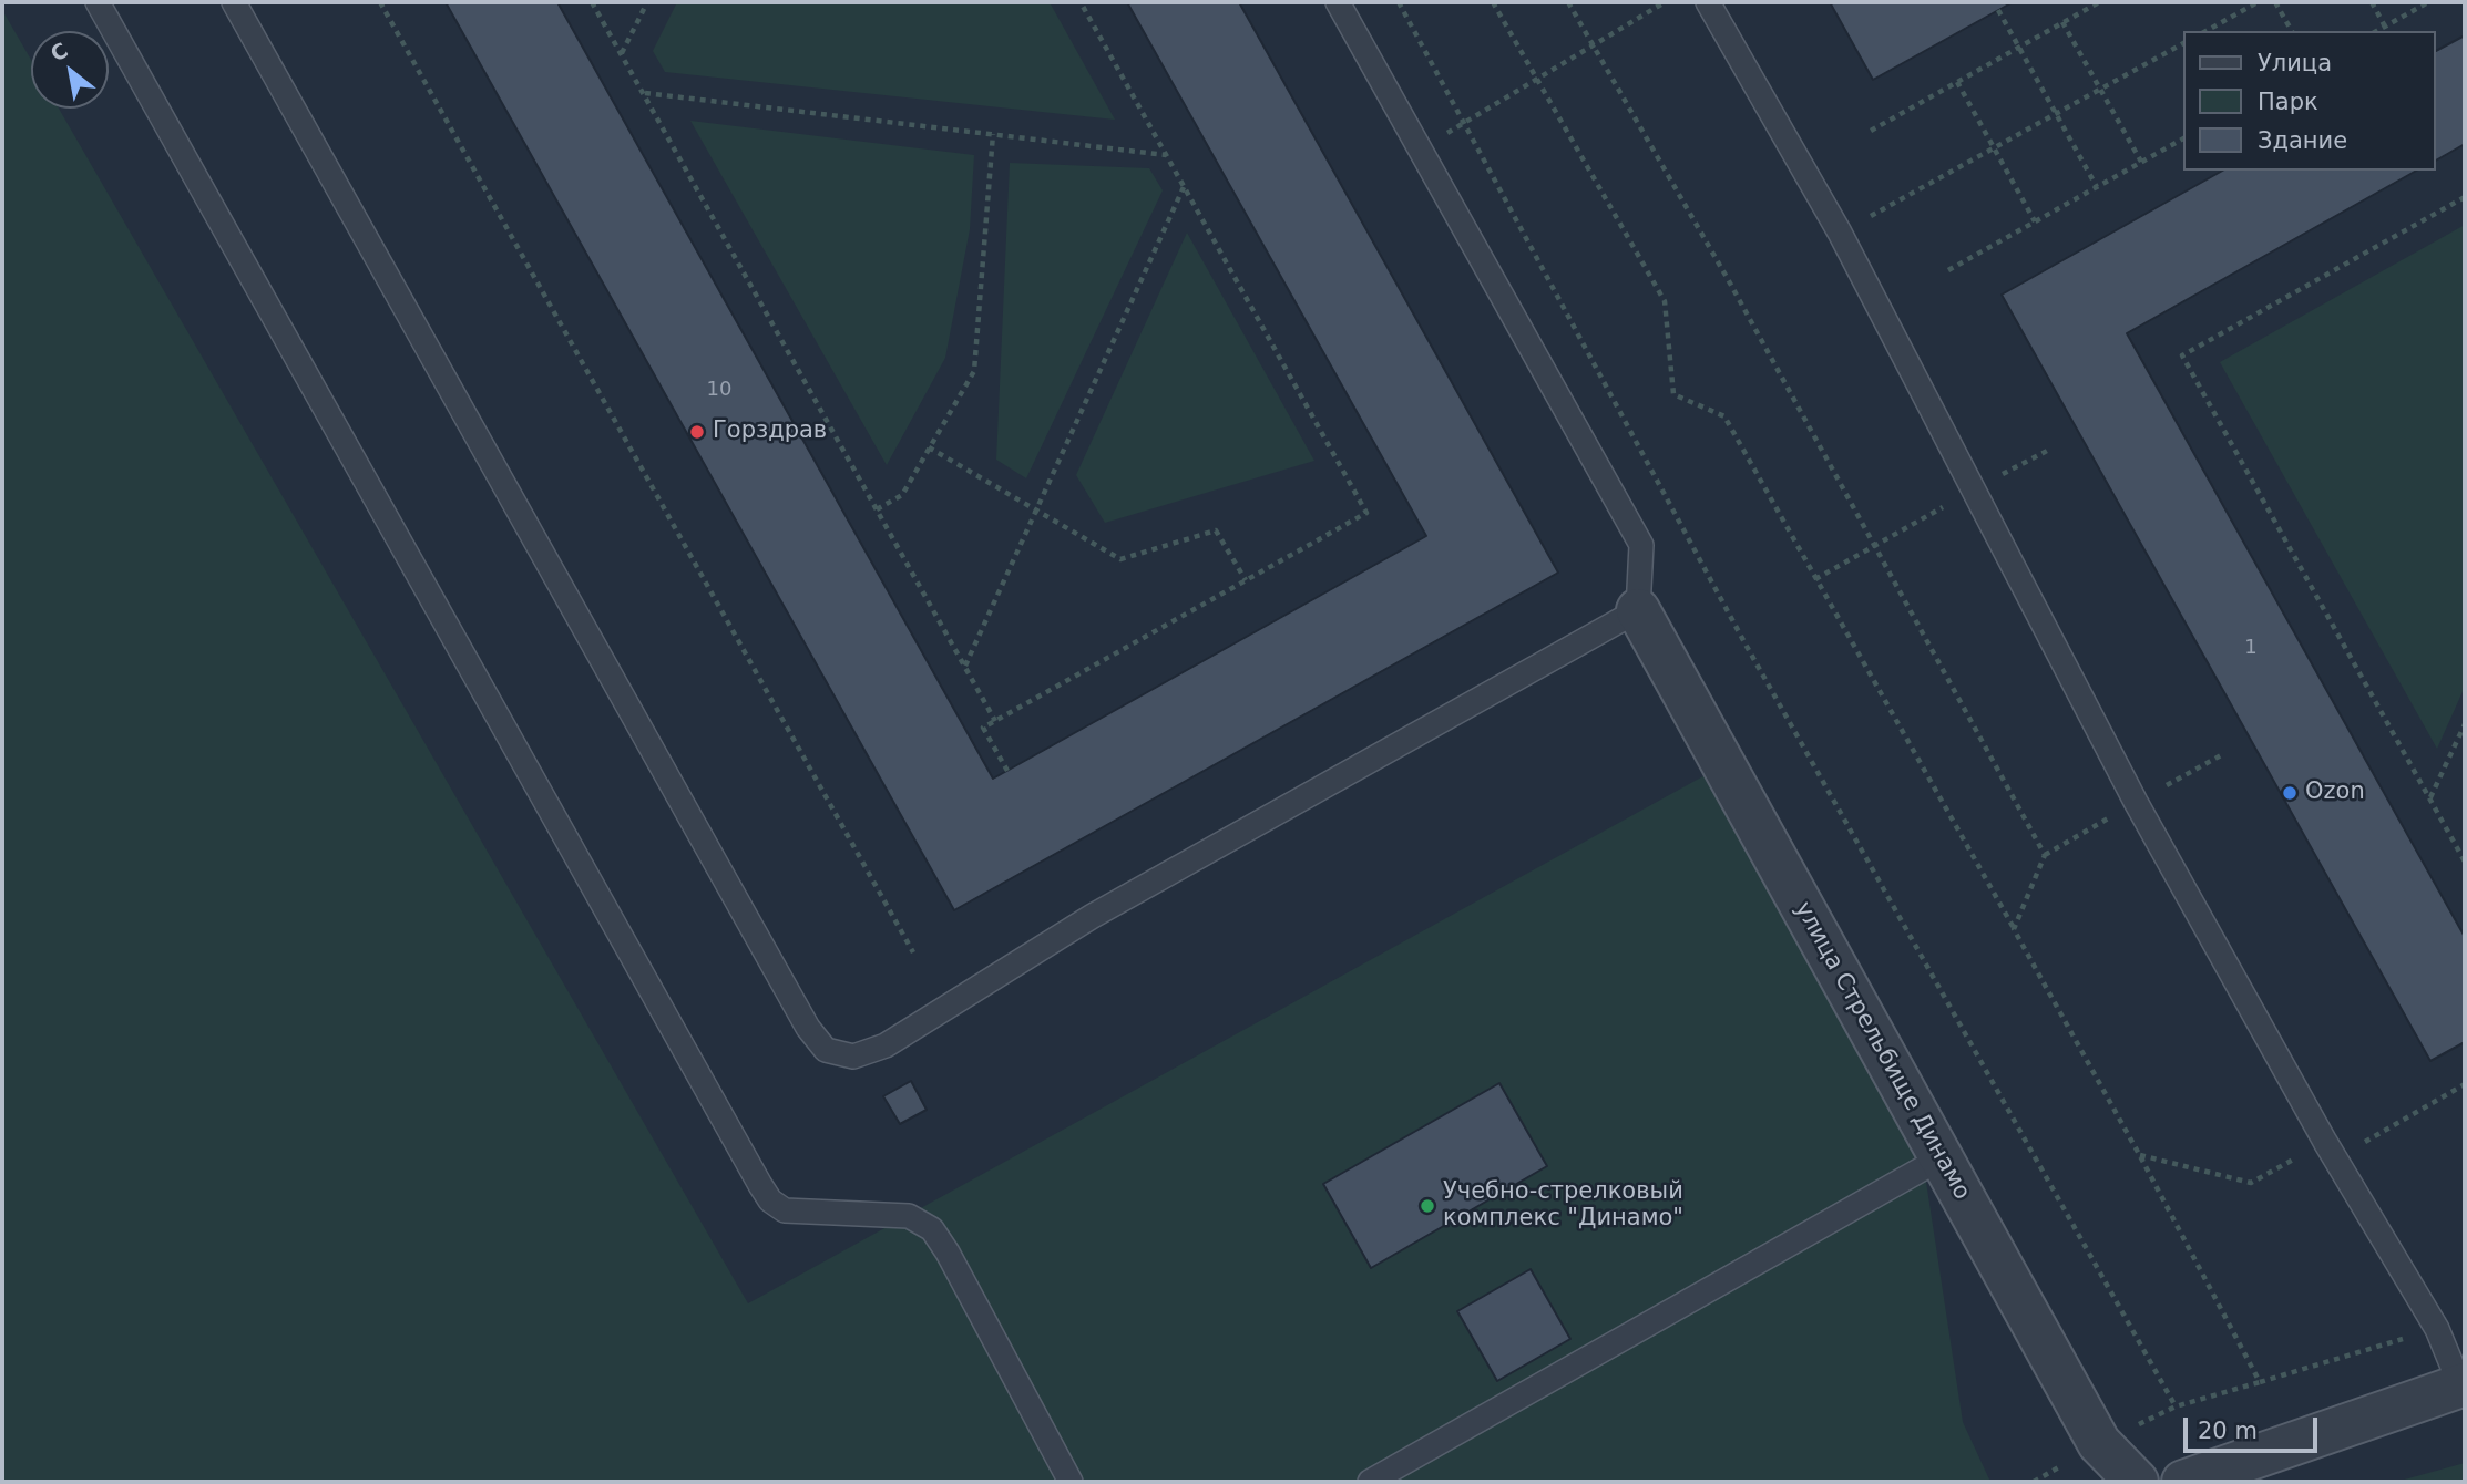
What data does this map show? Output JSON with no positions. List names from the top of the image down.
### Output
{
  "streets": {
    "street": ["улица Стрельбище Динамо"]
  },
  "places": ["Горздрав", "Ozon", "Учебно-стрелковый комплекс \"Динамо\""],
  "house_numbers": ["10", "1"],
  "legend": ["Улица", "Парк", "Здание"],
  "scale_bar": "20 m",
  "north": "top left"
}
